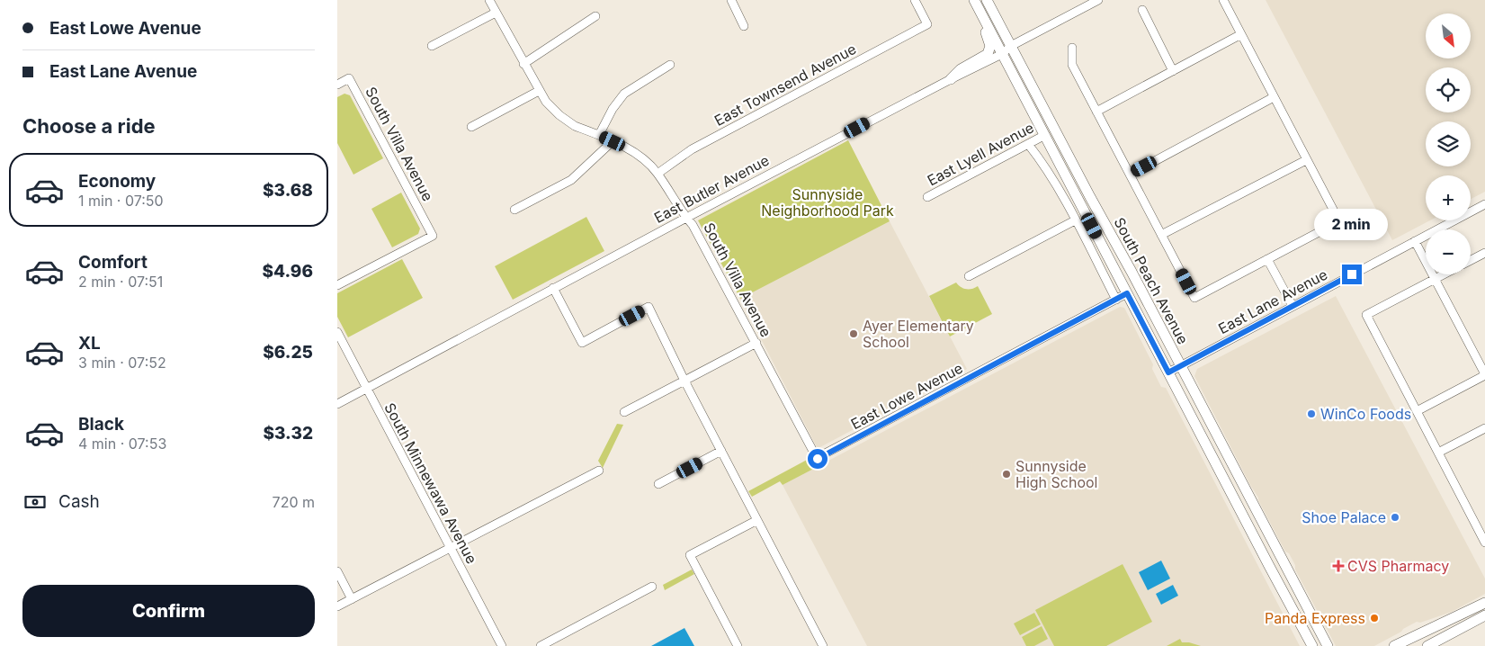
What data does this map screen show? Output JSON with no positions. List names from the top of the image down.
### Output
{
  "streets": {
    "main road": ["South Peach Avenue"],
    "street": [
      "East Townsend Avenue",
      "South Villa Avenue",
      "East Lyell Avenue",
      "East Butler Avenue",
      "East Lane Avenue",
      "East Lowe Avenue",
      "South Minnewawa Avenue"
    ]
  },
  "crossings": [
    ["East Townsend Avenue", "South Villa Avenue"],
    ["South Villa Avenue", "East Butler Avenue"],
    ["South Villa Avenue", "East Lowe Avenue"],
    ["East Lyell Avenue", "South Peach Avenue"],
    ["East Butler Avenue", "South Peach Avenue"],
    ["East Butler Avenue", "South Minnewawa Avenue"],
    ["South Peach Avenue", "East Lane Avenue"],
    ["South Peach Avenue", "East Lowe Avenue"]
  ],
  "parks": ["Sunnyside Neighborhood Park"],
  "places": {
    "other": [
      "Ayer Elementary School",
      "WinCo Foods",
      "Sunnyside High School",
      "Shoe Palace",
      "Panda Express"
    ],
    "health": ["CVS Pharmacy"]
  },
  "north": "bottom right",
  "page": {
    "banner": ["East Lowe Avenue", "East Lane Avenue"],
    "map_buttons": ["+", "−"],
    "heading": "Choose a ride",
    "list": [
      {
        "name": "Economy",
        "note": "1 min · 07:50",
        "value": "$3.68"
      },
      {
        "name": "Comfort",
        "note": "2 min · 07:51",
        "value": "$4.96"
      },
      {
        "name": "XL",
        "note": "3 min · 07:52",
        "value": "$6.25"
      },
      {
        "name": "Black",
        "note": "4 min · 07:53",
        "value": "$3.32"
      }
    ],
    "bubble": "2 min",
    "pay": ["Cash", "720 m"],
    "buttons": "Confirm"
  }
}
